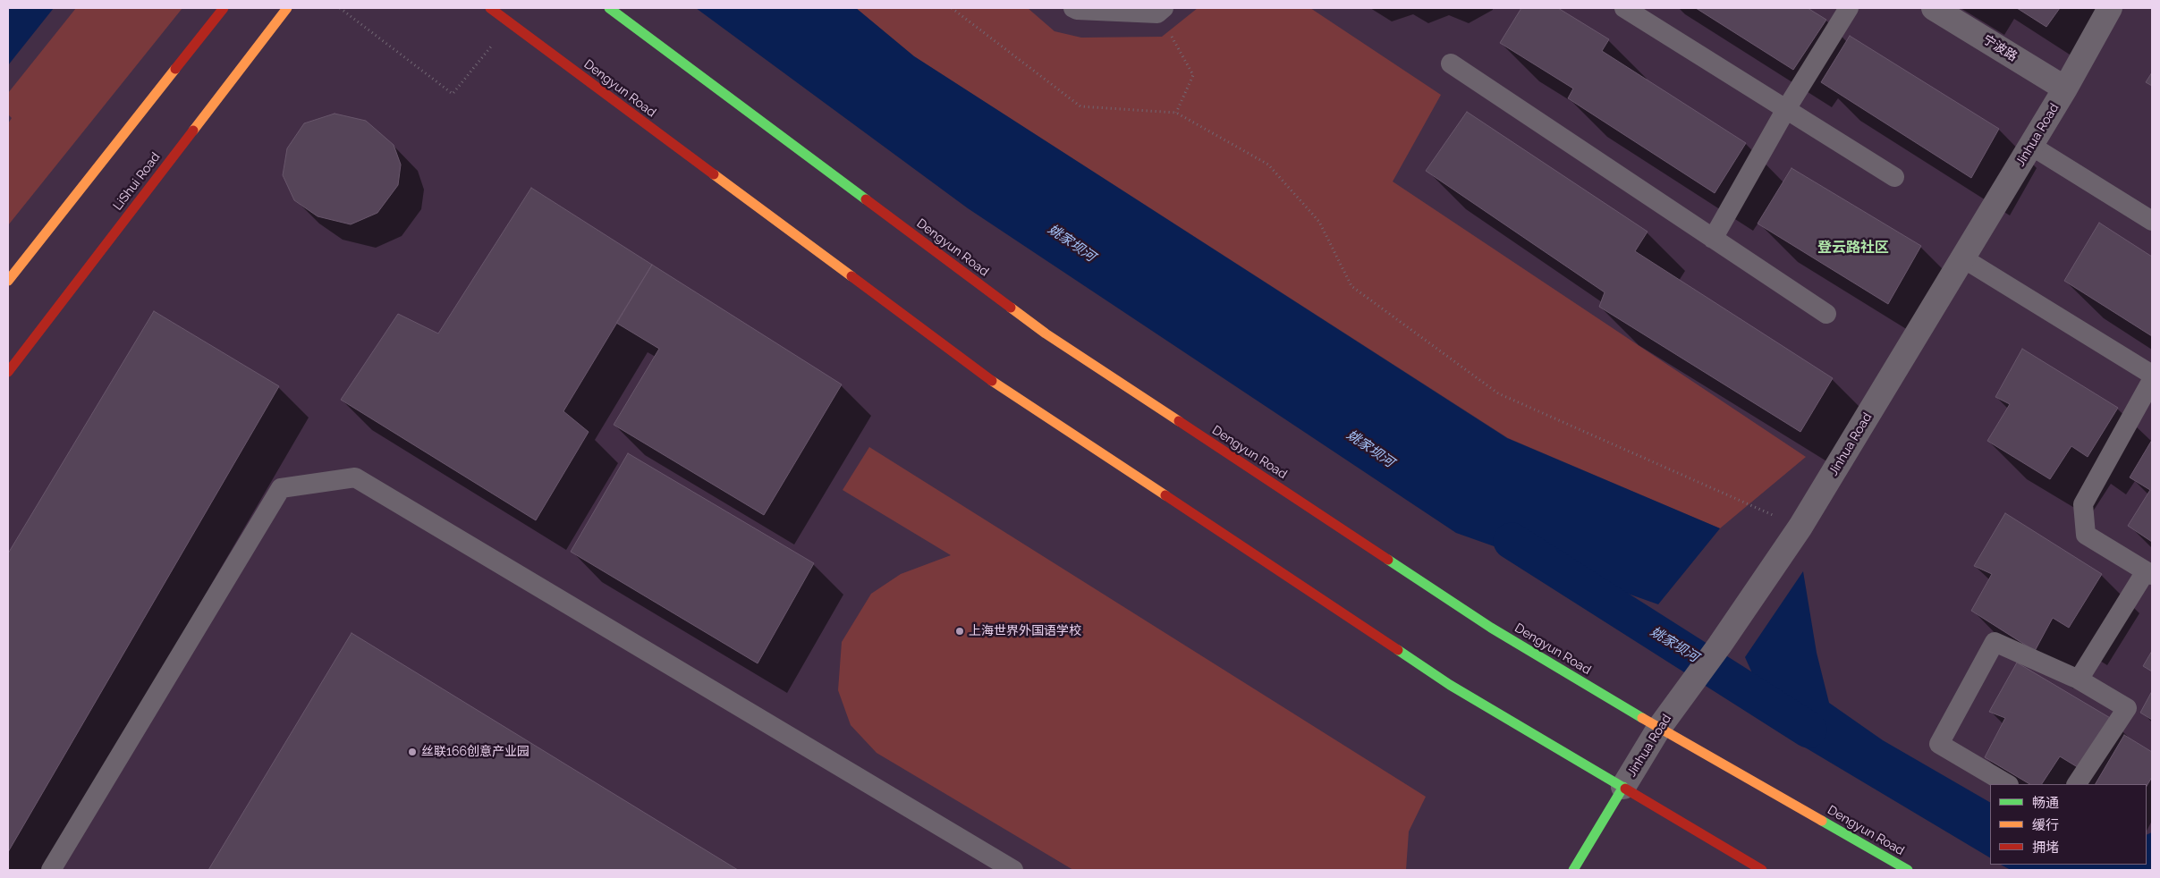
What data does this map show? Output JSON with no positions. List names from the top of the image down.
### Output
{
  "streets": {
    "main road": ["Dengyun Road", "Jinhua Road", "LiShui Road"],
    "street": ["宁波路"]
  },
  "crossings": [
    ["宁波路", "Jinhua Road"],
    ["Dengyun Road", "Jinhua Road"]
  ],
  "districts": ["登云路社区"],
  "water": ["姚家坝河"],
  "places": ["上海世界外国语学校", "丝联166创意产业园"],
  "legend": ["畅通", "缓行", "拥堵"]
}
